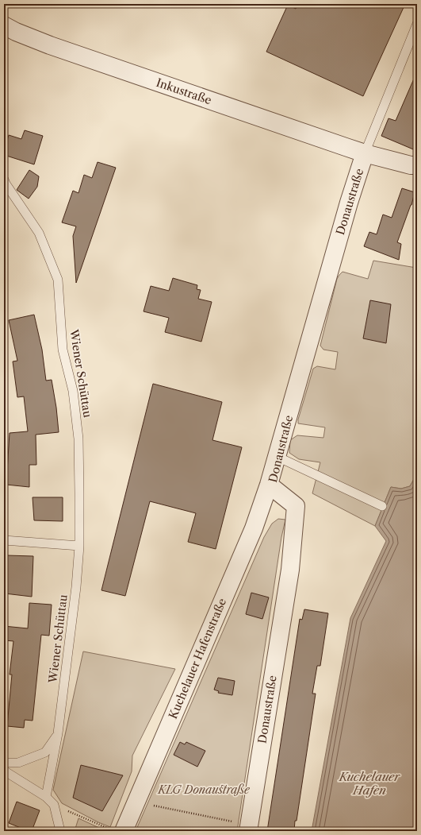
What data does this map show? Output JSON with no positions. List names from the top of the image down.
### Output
{
  "streets": {
    "street": ["Inkustraße", "Donaustraße", "Kuchelauer Hafenstraße"],
    "lane": ["Wiener Schüttau"]
  },
  "crossings": [
    ["Inkustraße", "Donaustraße"],
    ["Donaustraße", "Kuchelauer Hafenstraße"]
  ],
  "water": ["Kuchelauer Hafen"],
  "parks": ["KLG Donaustraße"]
}
